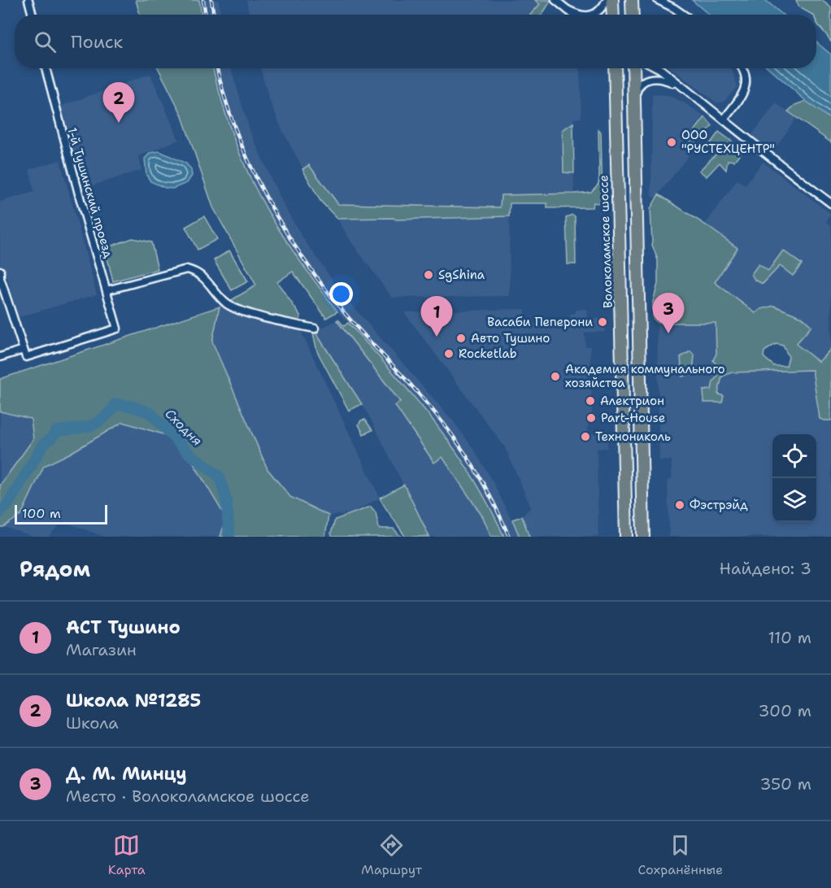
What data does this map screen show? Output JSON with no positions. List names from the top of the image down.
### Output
{
  "streets": {
    "main road": ["Волоколамское шоссе"],
    "street": ["1-й Тушинский проезд"]
  },
  "water": ["Сходня"],
  "places": [
    "ООО \"РУСТЕХЦЕНТР\"",
    "SgShina",
    "Васаби Пеперони",
    "Авто Тушино",
    "Rocketlab",
    "Академия коммунального хозяйства",
    "Алектрион",
    "Part-House",
    "Технониколь",
    "Фэстрэйд"
  ],
  "scale_bar": "100 m",
  "page": {
    "search": "Поиск",
    "pins": ["2", "3", "1"],
    "scale": "100 m",
    "heading": ["Рядом", "Найдено: 3"],
    "list": [
      {
        "mark": "1",
        "name": "АСТ Тушино",
        "note": "Магазин",
        "value": "110 m"
      },
      {
        "mark": "2",
        "name": "Школа №1285",
        "note": "Школа",
        "value": "300 m"
      },
      {
        "mark": "3",
        "name": "Д. М. Минцу",
        "note": "Место · Волоколамское шоссе",
        "value": "350 m"
      }
    ],
    "nav": ["Карта", "Маршрут", "Сохранённые"]
  }
}
